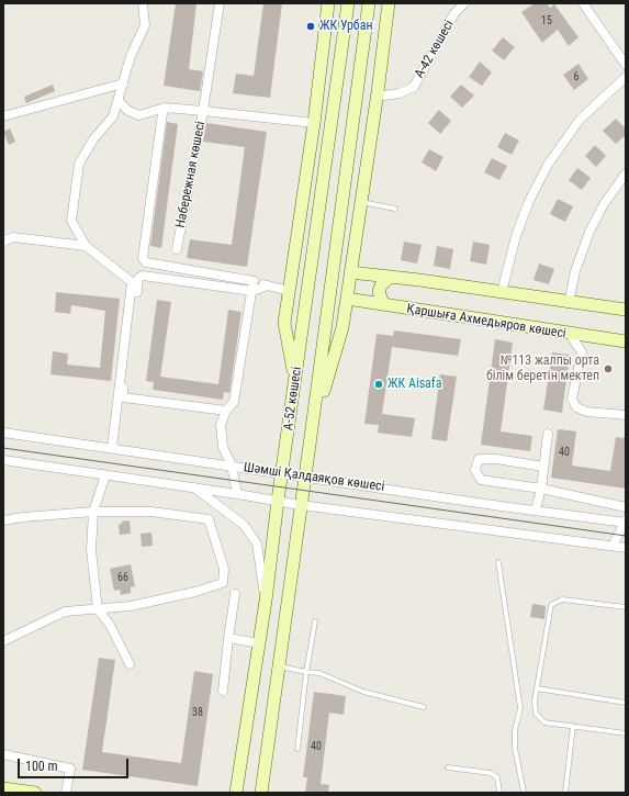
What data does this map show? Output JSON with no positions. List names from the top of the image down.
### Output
{
  "streets": {
    "main road": ["Қаршыға Ахмедьяров көшесі", "А-52 көшесі"],
    "street": ["А-42 көшесі", "Набережная көшесі", "Шәмші Қалдаяқов көшесі"]
  },
  "crossings": [
    ["А-52 көшесі", "Шәмші Қалдаяқов көшесі"]
  ],
  "places": ["ЖК Урбан", "№113 жалпы орта білім беретін мектеп", "ЖК Aisafa"],
  "house_numbers": [
    "15",
    "6",
    "40",
    "66",
    "38",
    "40"
  ],
  "scale_bar": "100 m"
}
